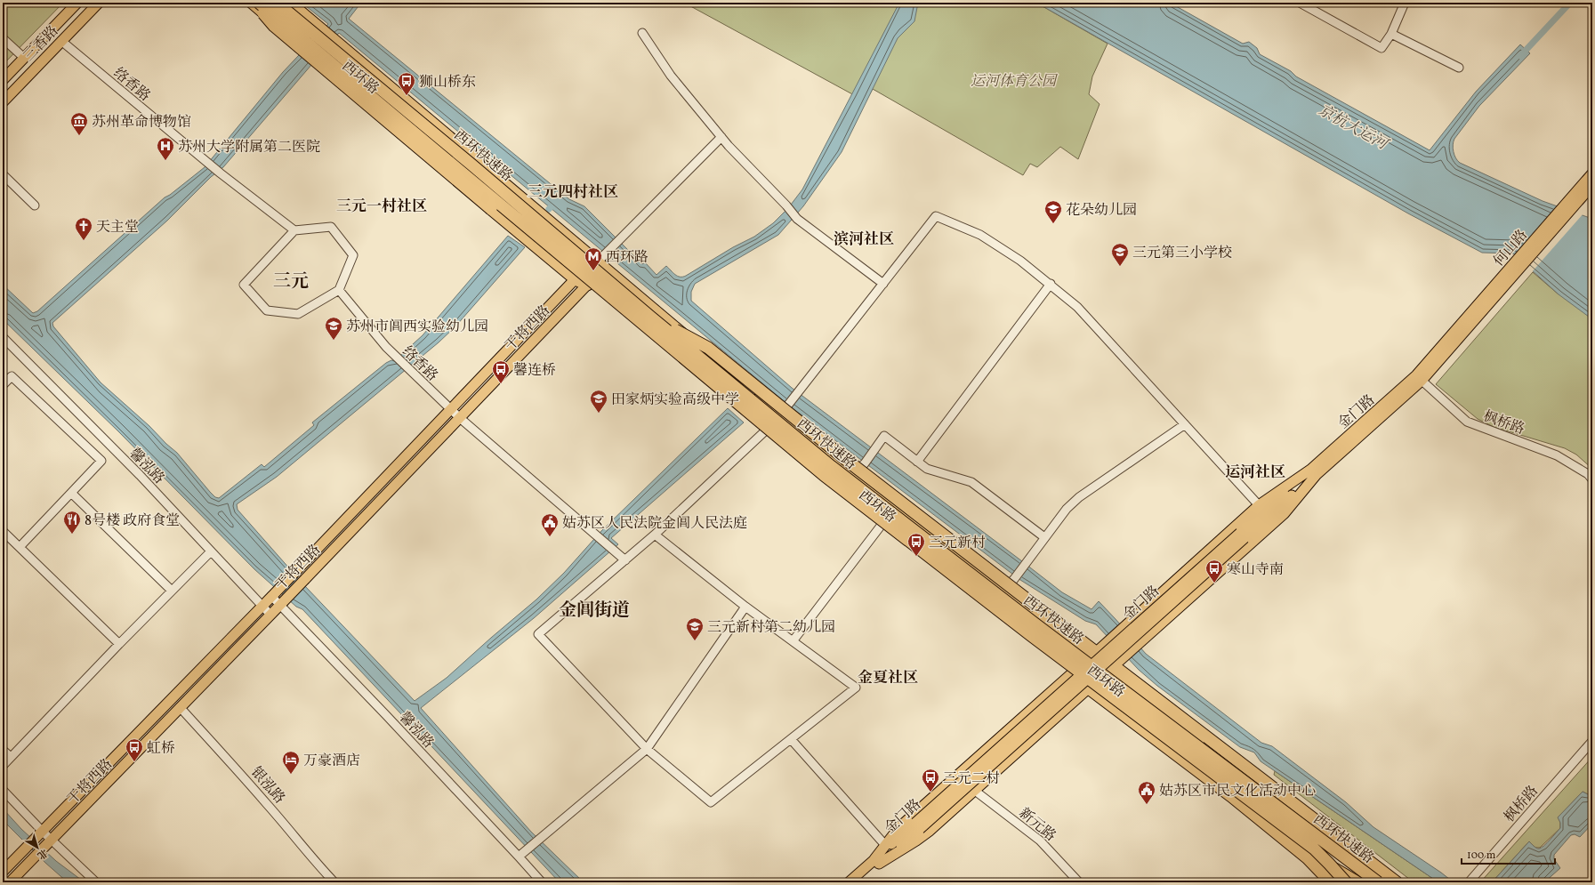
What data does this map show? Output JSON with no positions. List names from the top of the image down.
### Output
{
  "streets": {
    "highway": ["西环快速路"],
    "main road": [
      "三香路",
      "西环路",
      "何山路",
      "干将西路",
      "金门路"
    ],
    "street": [
      "络香路",
      "枫桥路",
      "馨泓路",
      "银泓路",
      "新元路"
    ]
  },
  "crossings": [
    ["三香路", "络香路"],
    ["西环路", "干将西路"],
    ["络香路", "干将西路"],
    ["何山路", "金门路"],
    ["干将西路", "馨泓路"],
    ["干将西路", "银泓路"],
    ["金门路", "枫桥路"]
  ],
  "districts": [
    "三元四村社区",
    "三元一村社区",
    "滨河社区",
    "三元",
    "运河社区",
    "金阊街道",
    "金夏社区"
  ],
  "water": ["京杭大运河"],
  "parks": ["运河体育公园"],
  "places": {
    "bus stop": [
      "狮山桥东",
      "馨连桥",
      "三元新村",
      "寒山寺南",
      "虹桥",
      "三元二村"
    ],
    "museum": ["苏州革命博物馆"],
    "hospital": ["苏州大学附属第二医院"],
    "school or university": [
      "花朵幼儿园",
      "三元第三小学校",
      "苏州市阊西实验幼儿园",
      "田家炳实验高级中学",
      "三元新村第二幼儿园"
    ],
    "church": ["天主堂"],
    "metro station": ["西环路"],
    "restaurant": ["8号楼 政府食堂"],
    "public building": ["姑苏区人民法院金阊人民法庭", "姑苏区市民文化活动中心"],
    "hotel": ["万豪酒店"]
  },
  "scale_bar": "100 m",
  "north": "bottom right"
}
